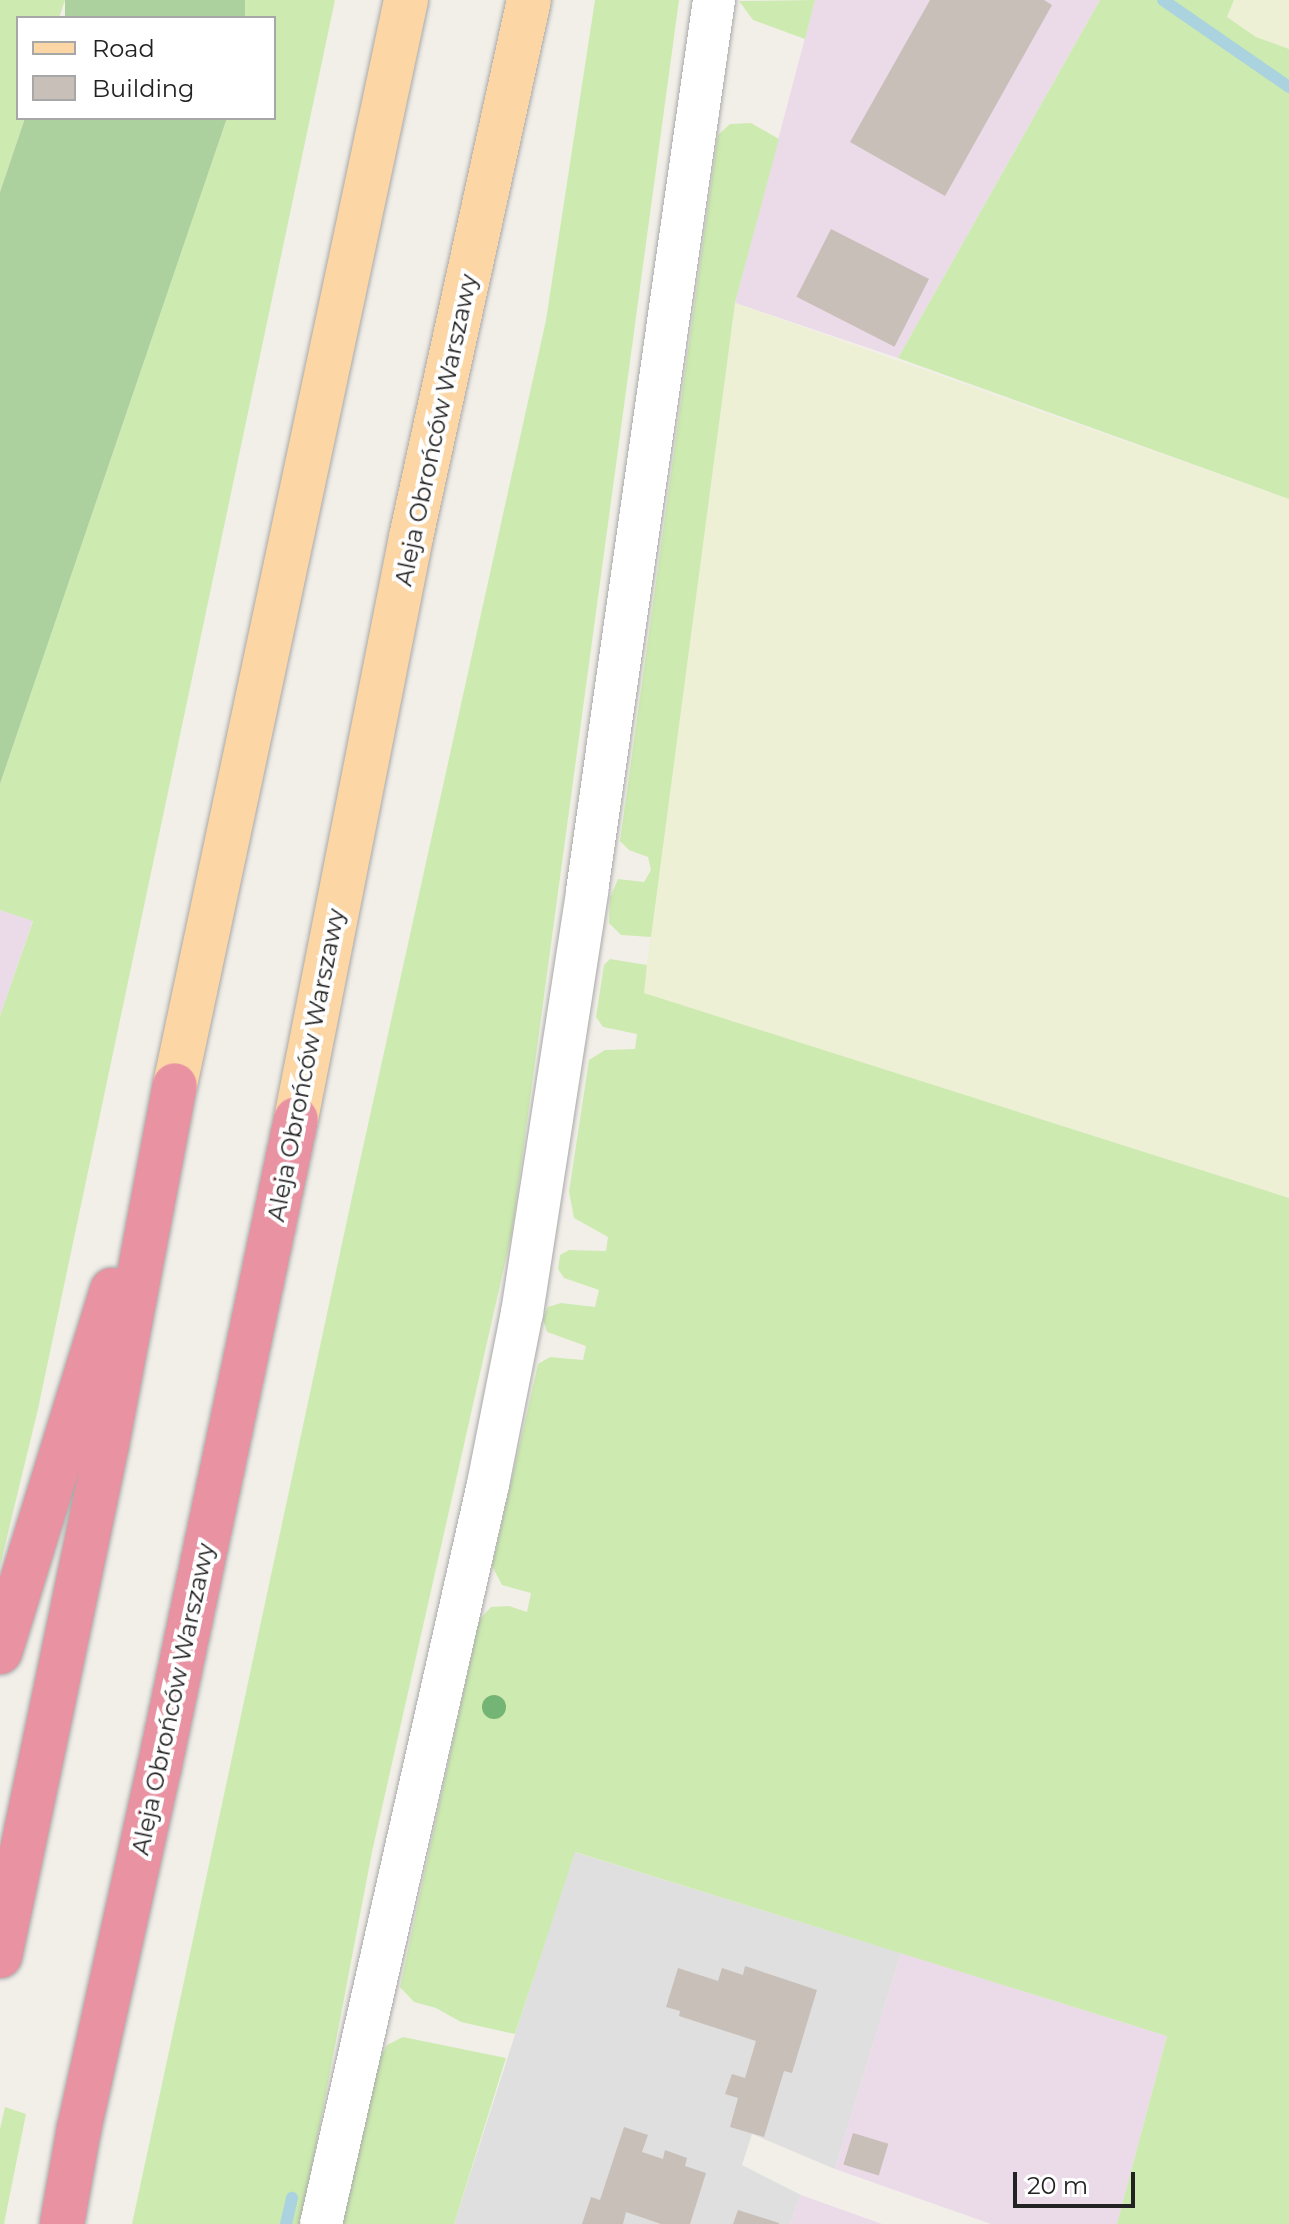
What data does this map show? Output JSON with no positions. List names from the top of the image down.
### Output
{
  "streets": {
    "highway": ["Aleja Obrońców Warszawy"]
  },
  "legend": ["Road", "Building"],
  "scale_bar": "20 m"
}
